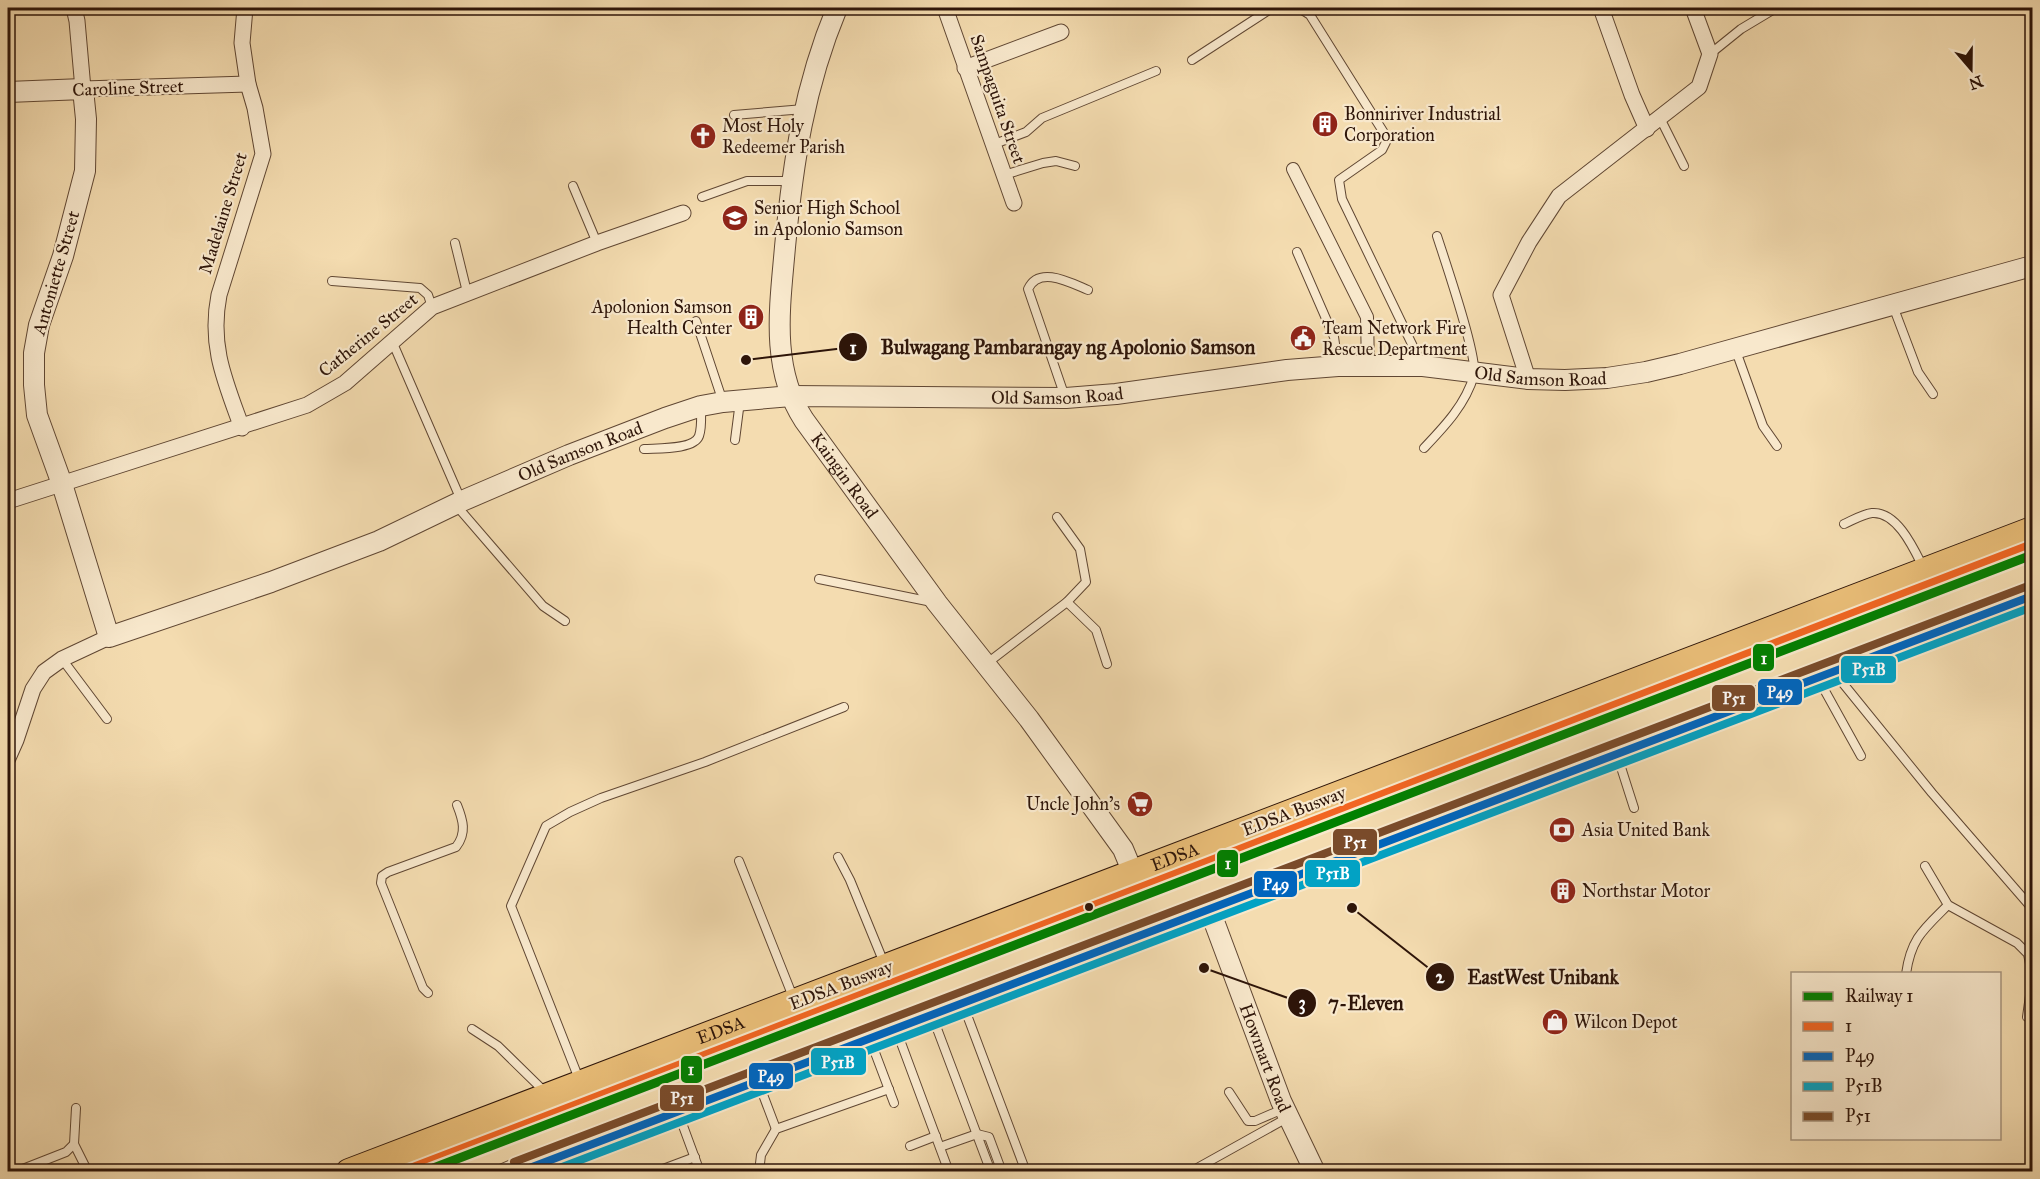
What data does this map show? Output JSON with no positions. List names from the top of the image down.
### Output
{
  "streets": {
    "highway": ["EDSA"],
    "street": [
      "Caroline Street",
      "Sampaguita Street",
      "Madelaine Street",
      "Antoniette Street",
      "Catherine Street",
      "Old Samson Road",
      "Kaingin Road",
      "Howmart Road"
    ],
    "lane": ["EDSA Busway"]
  },
  "crossings": [
    ["Caroline Street", "Madelaine Street"],
    ["Caroline Street", "Antoniette Street"],
    ["Madelaine Street", "Catherine Street"],
    ["Antoniette Street", "Catherine Street"],
    ["Antoniette Street", "Old Samson Road"],
    ["Old Samson Road", "Kaingin Road"],
    ["Kaingin Road", "EDSA"]
  ],
  "places": {
    "building": ["Bonniriver Industrial Corporation", "Apolonion Samson Health Center", "Northstar Motor"],
    "church": ["Most Holy Redeemer Parish"],
    "school or university": ["Senior High School in Apolonio Samson"],
    "public building": ["Team Network Fire Rescue Department"],
    "other": ["Bulwagang Pambarangay ng Apolonio Samson", "EastWest Unibank", "7-Eleven"],
    "supermarket": ["Uncle John's"],
    "bank": ["Asia United Bank"],
    "shop": ["Wilcon Depot"]
  },
  "lines": [
    "transit line 1",
    "rail line 1",
    "transit line P51",
    "transit line P49",
    "transit line P51B"
  ],
  "legend": [
    "Railway 1",
    "1",
    "P49",
    "P51B",
    "P51"
  ],
  "north": "bottom"
}
